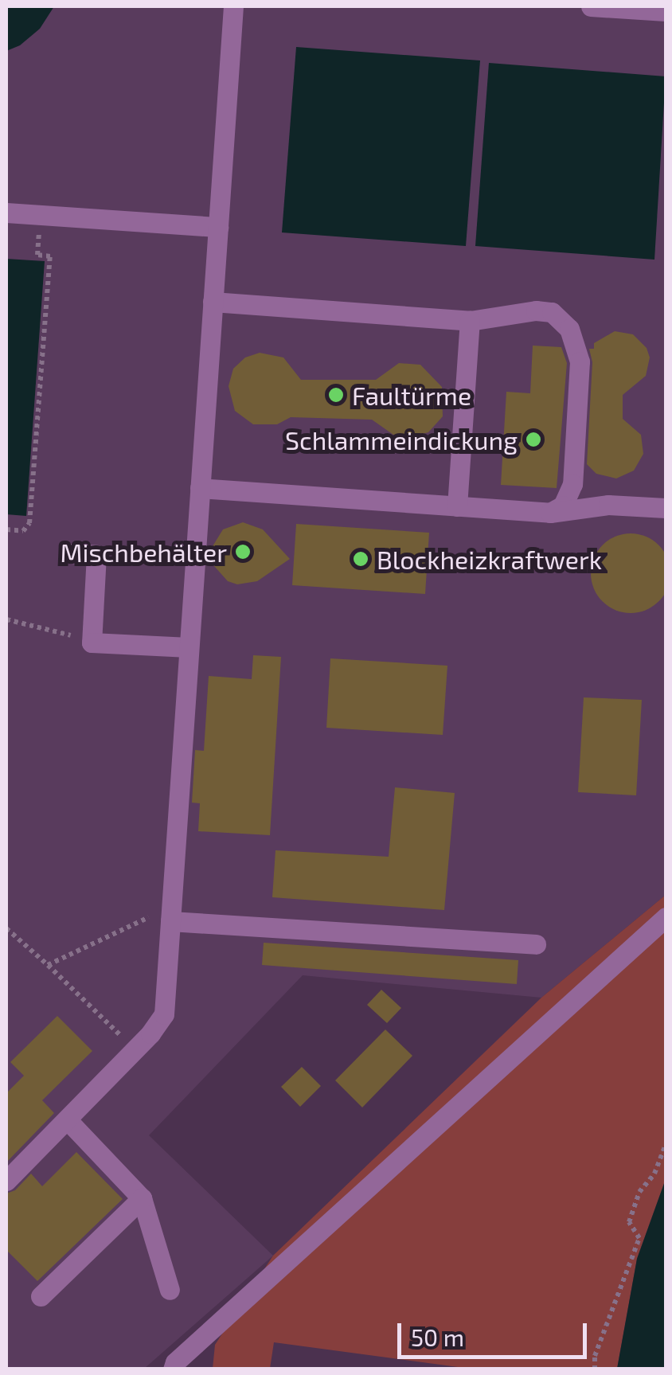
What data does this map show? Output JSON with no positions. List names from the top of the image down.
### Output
{
  "places": [
    "Faultürme",
    "Schlammeindickung",
    "Mischbehälter",
    "Blockheizkraftwerk"
  ],
  "scale_bar": "50 m"
}
